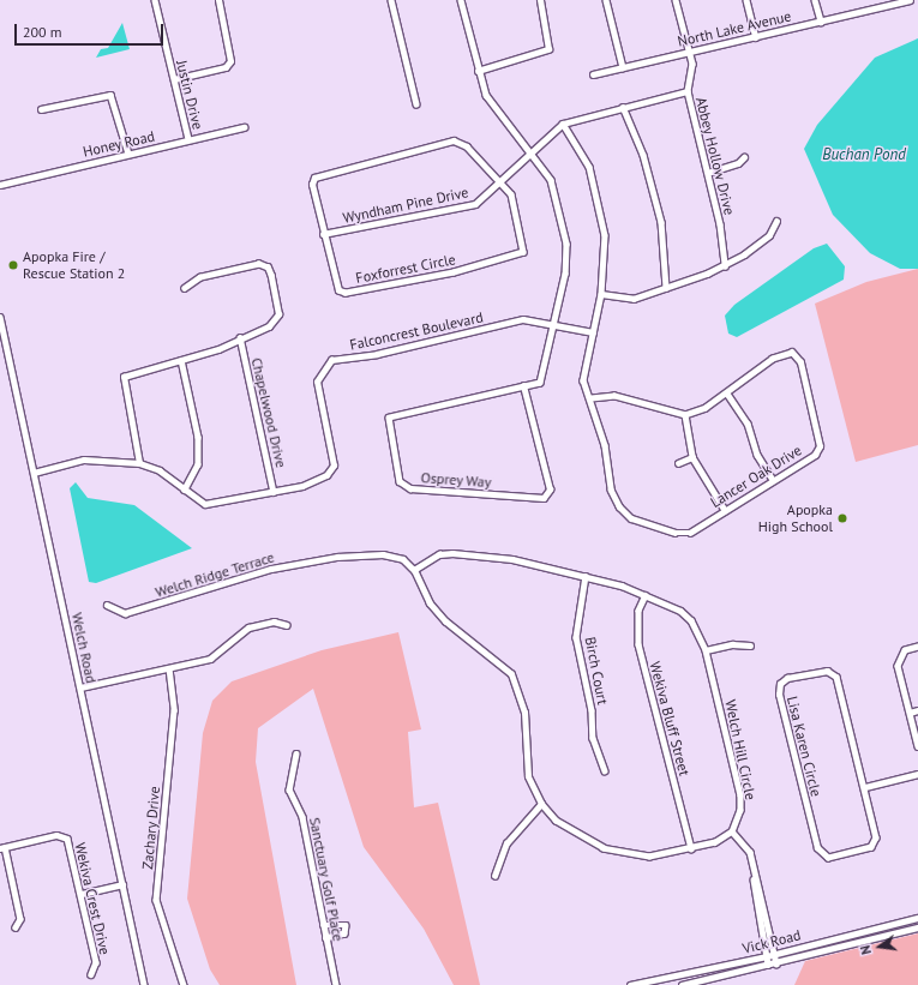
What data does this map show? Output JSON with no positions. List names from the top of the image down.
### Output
{
  "streets": {
    "street": [
      "North Lake Avenue",
      "Justin Drive",
      "Honey Road",
      "Abbey Hollow Drive",
      "Wyndham Pine Drive",
      "Foxforrest Circle",
      "Falconcrest Boulevard",
      "Chapelwood Drive",
      "Lancer Oak Drive",
      "Osprey Way",
      "Welch Ridge Terrace",
      "Welch Road",
      "Birch Court",
      "Wekiva Bluff Street",
      "Lisa Karen Circle",
      "Welch Hill Circle",
      "Zachary Drive",
      "Sanctuary Golf Place",
      "Wekiva Crest Drive",
      "Vick Road"
    ]
  },
  "crossings": [
    ["North Lake Avenue", "Abbey Hollow Drive"],
    ["Justin Drive", "Honey Road"],
    ["Wyndham Pine Drive", "Foxforrest Circle"],
    ["Wyndham Pine Drive", "Lancer Oak Drive"],
    ["Falconcrest Boulevard", "Chapelwood Drive"],
    ["Falconcrest Boulevard", "Lancer Oak Drive"],
    ["Falconcrest Boulevard", "Osprey Way"],
    ["Falconcrest Boulevard", "Welch Road"],
    ["Welch Ridge Terrace", "Welch Hill Circle"],
    ["Birch Court", "Welch Hill Circle"],
    ["Wekiva Bluff Street", "Welch Hill Circle"]
  ],
  "water": ["Buchan Pond"],
  "places": ["Apopka Fire / Rescue Station 2", "Apopka High School"],
  "scale_bar": "200 m",
  "north": "left"
}
